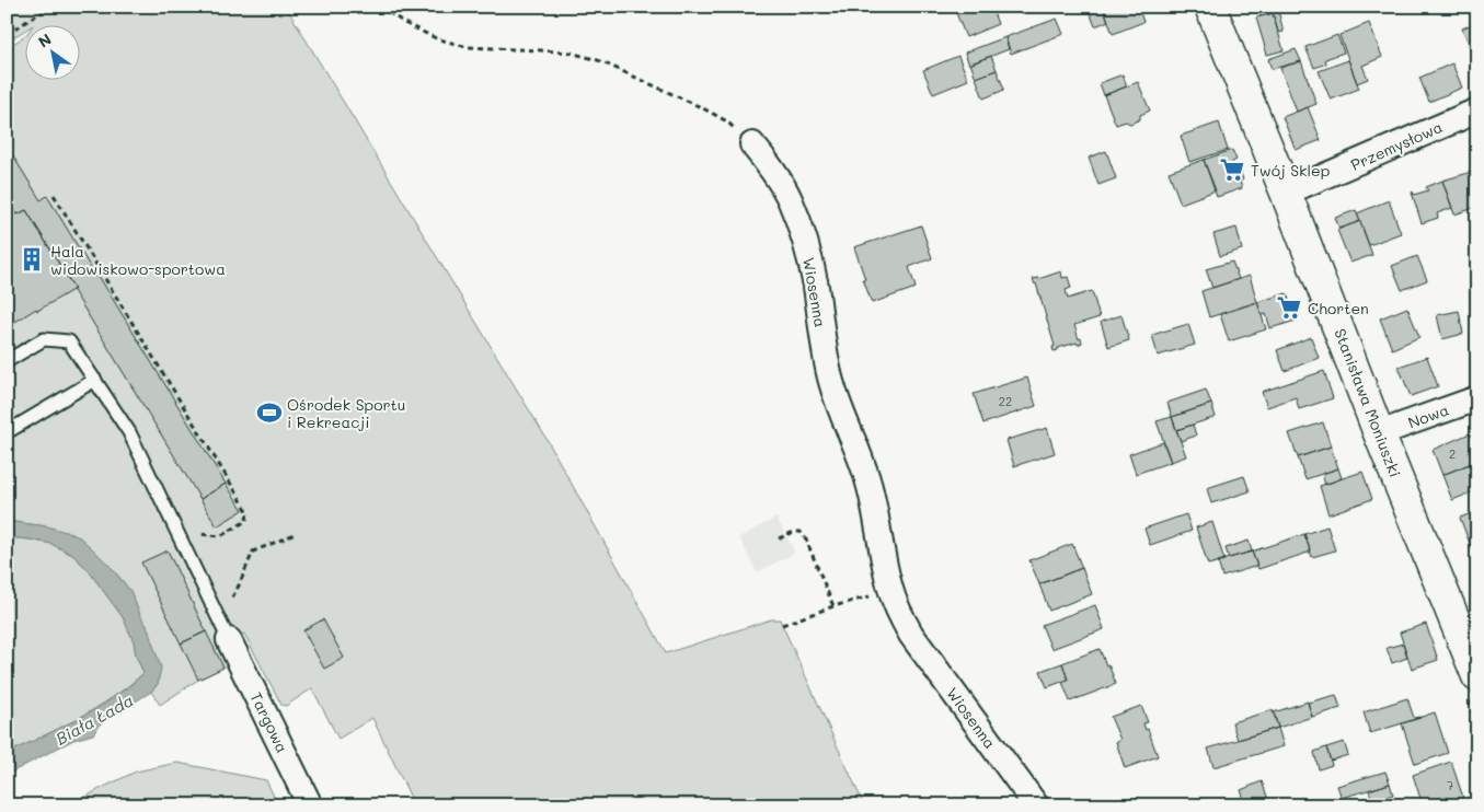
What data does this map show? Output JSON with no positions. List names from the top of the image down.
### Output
{
  "streets": {
    "street": [
      "Przemysłowa",
      "Wiosenna",
      "Stanisława Moniuszki",
      "Nowa",
      "Targowa"
    ]
  },
  "crossings": [
    ["Przemysłowa", "Stanisława Moniuszki"],
    ["Stanisława Moniuszki", "Nowa"]
  ],
  "water": ["Biała Łada"],
  "places": {
    "supermarket": ["Twój Sklep", "Chorten"],
    "building": ["Hala widowiskowo-sportowa"],
    "sports": ["Ośrodek Sportu i Rekreacji"]
  },
  "house_numbers": ["22", "2", "7"],
  "north": "top left"
}
